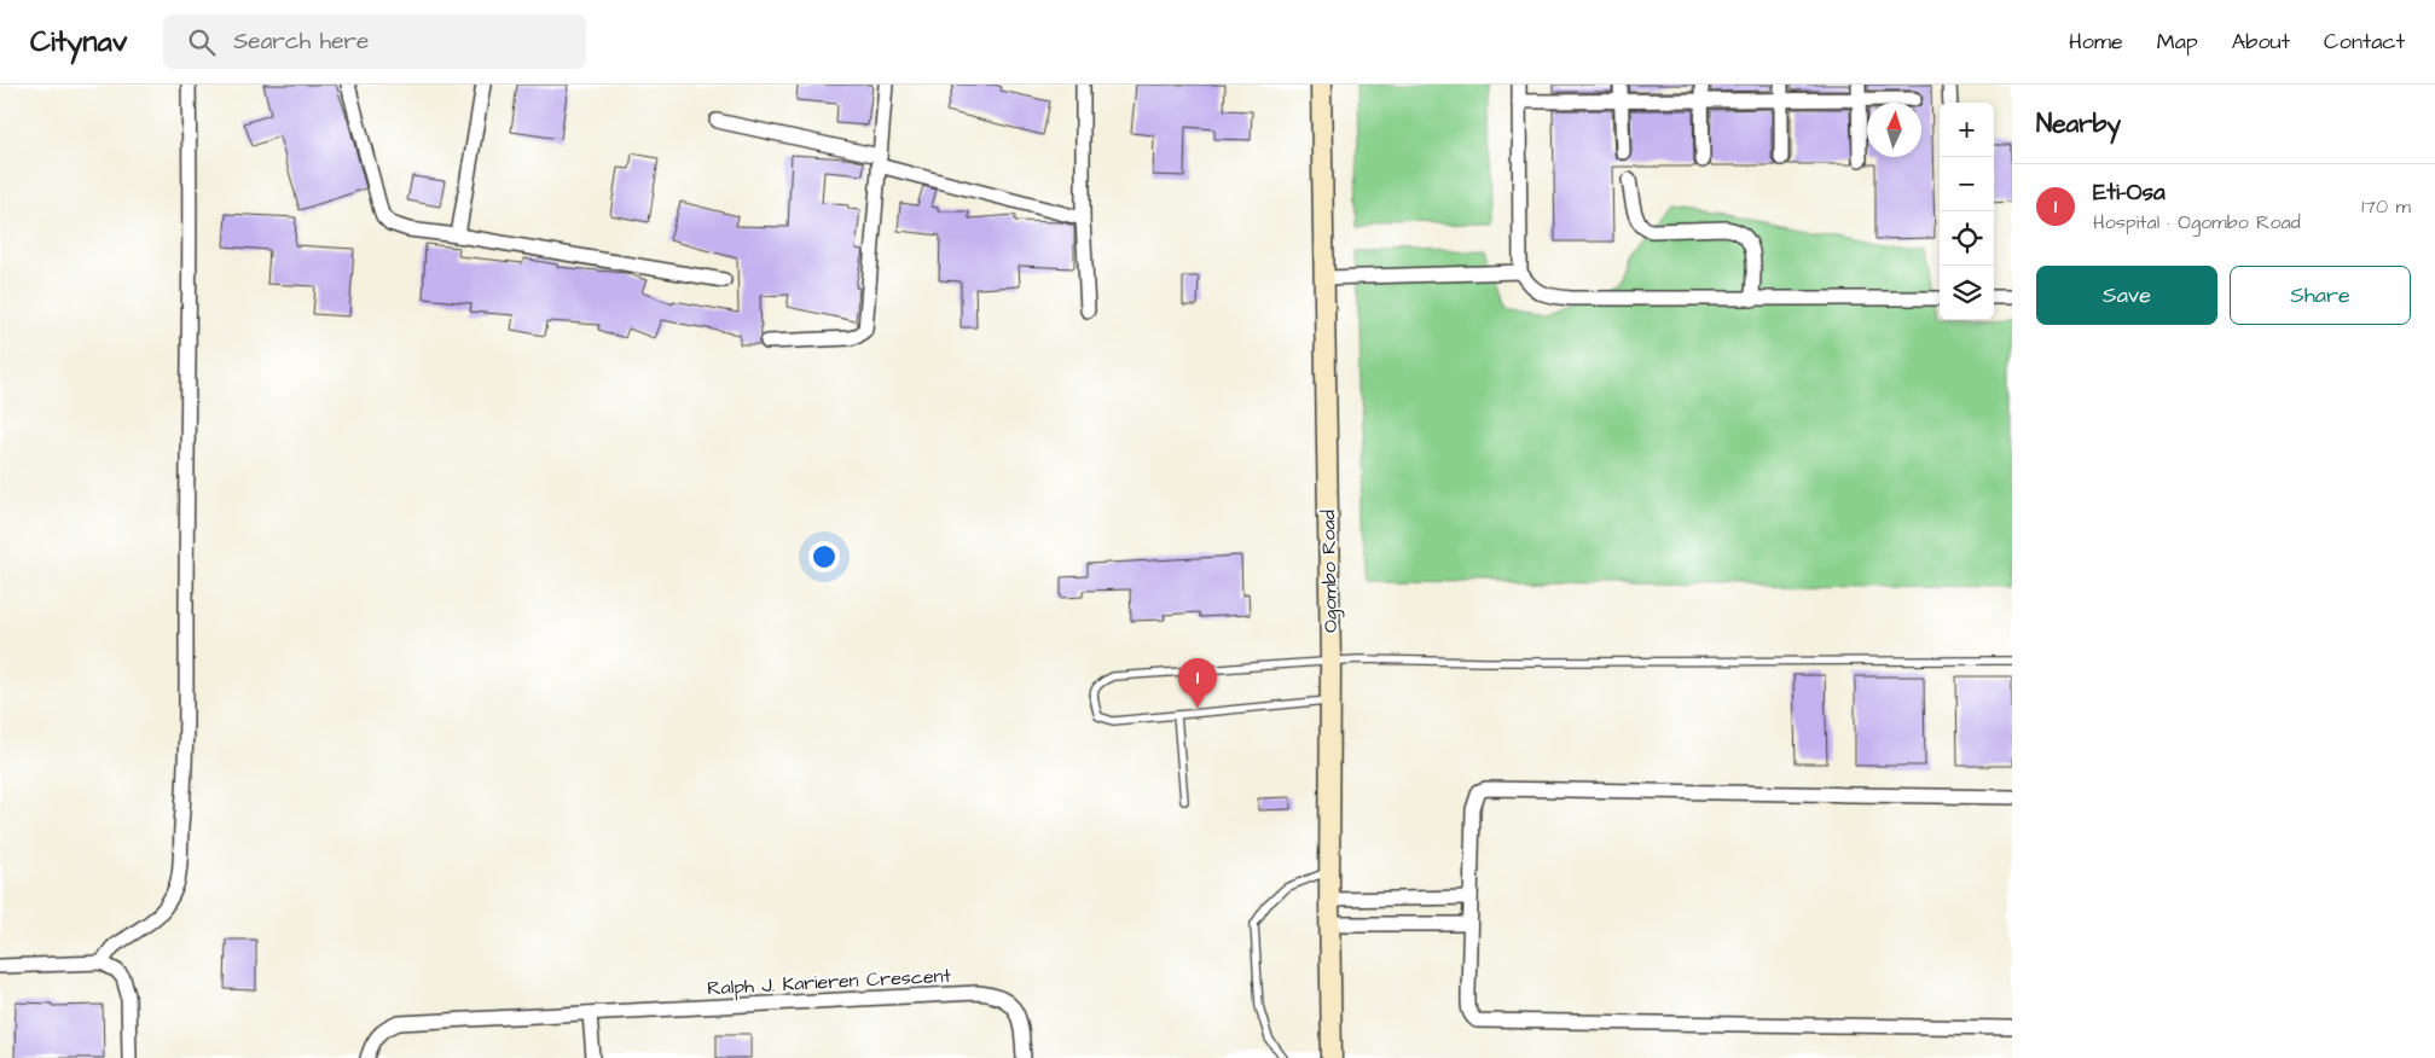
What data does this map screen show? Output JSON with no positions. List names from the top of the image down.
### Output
{
  "streets": {
    "main road": ["Ogombo Road"],
    "street": ["Ralph J. Karieren Crescent"]
  },
  "north": "top",
  "page": {
    "header": "Citynav",
    "search": "Search here",
    "nav": [
      "Home",
      "Map",
      "About",
      "Contact"
    ],
    "heading": "Nearby",
    "map_buttons": ["+", "−"],
    "list": [
      {
        "mark": "1",
        "name": "Eti-Osa",
        "note": "Hospital · Ogombo Road",
        "value": "170 m"
      }
    ],
    "buttons": ["Save", "Share"],
    "pins": "1"
  }
}
